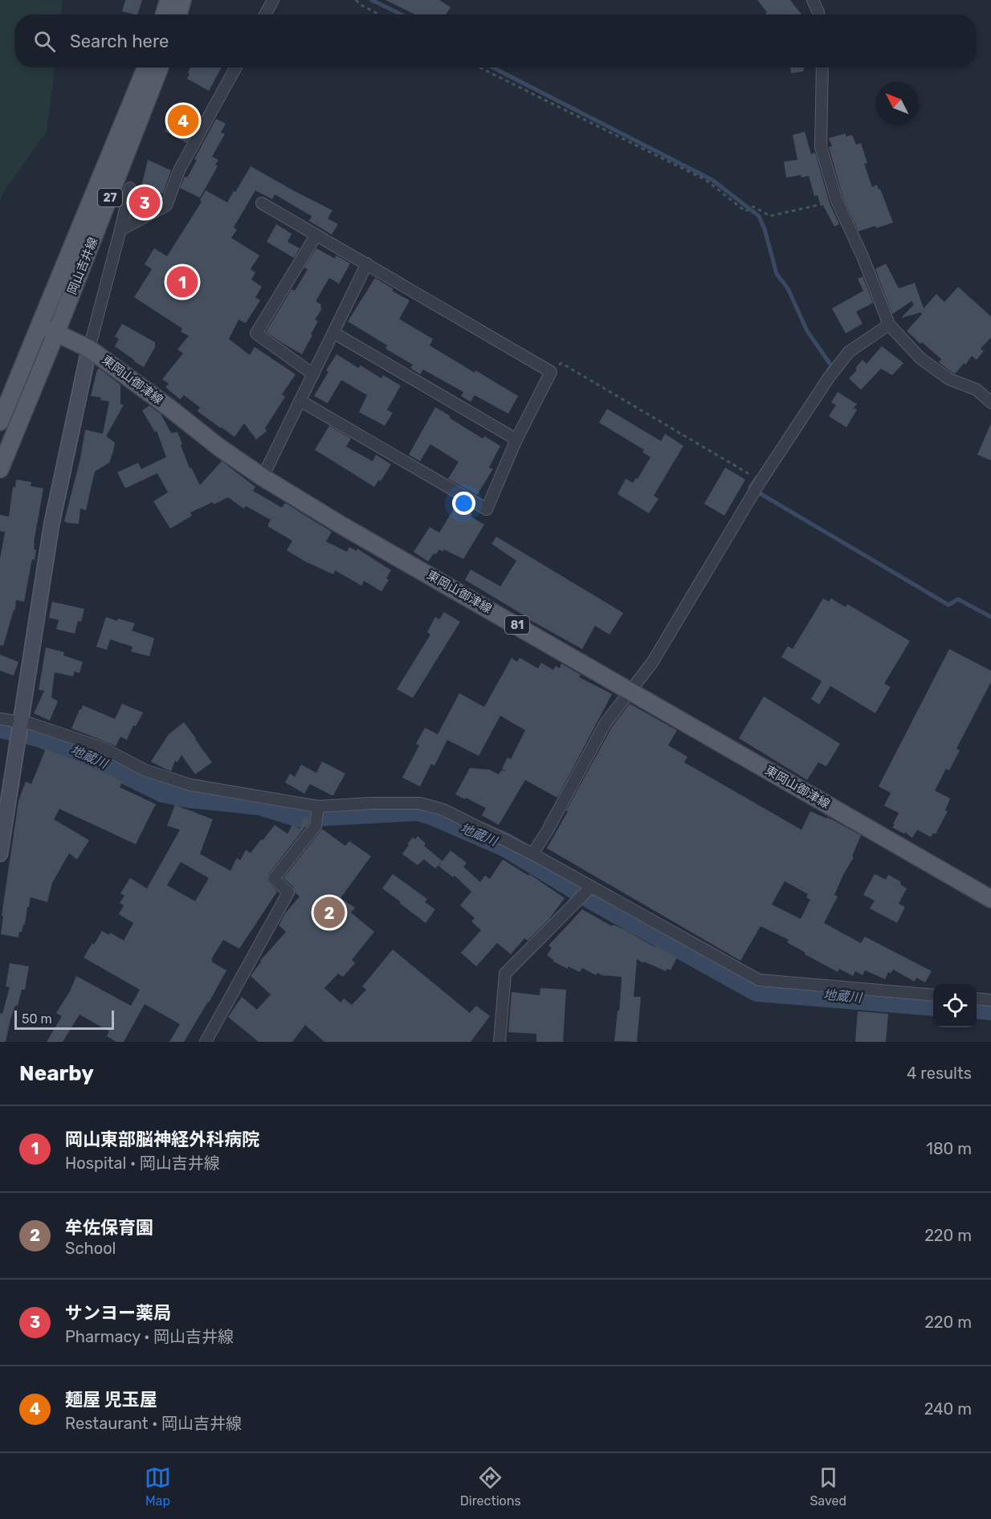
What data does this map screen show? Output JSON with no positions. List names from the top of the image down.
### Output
{
  "streets": {
    "main road": [
      "27",
      "岡山吉井線",
      "東岡山御津線",
      "81"
    ]
  },
  "crossings": [
    ["岡山吉井線", "東岡山御津線"]
  ],
  "water": ["地蔵川"],
  "scale_bar": "50 m",
  "north": "top left",
  "page": {
    "search": "Search here",
    "pins": [
      "4",
      "3",
      "1",
      "2"
    ],
    "scale": "50 m",
    "heading": ["Nearby", "4 results"],
    "list": [
      {
        "mark": "1",
        "name": "岡山東部脳神経外科病院",
        "note": "Hospital · 岡山吉井線",
        "value": "180 m"
      },
      {
        "mark": "2",
        "name": "牟佐保育園",
        "note": "School",
        "value": "220 m"
      },
      {
        "mark": "3",
        "name": "サンヨー薬局",
        "note": "Pharmacy · 岡山吉井線",
        "value": "220 m"
      },
      {
        "mark": "4",
        "name": "麺屋 児玉屋",
        "note": "Restaurant · 岡山吉井線",
        "value": "240 m"
      }
    ],
    "nav": ["Map", "Directions", "Saved"]
  }
}
